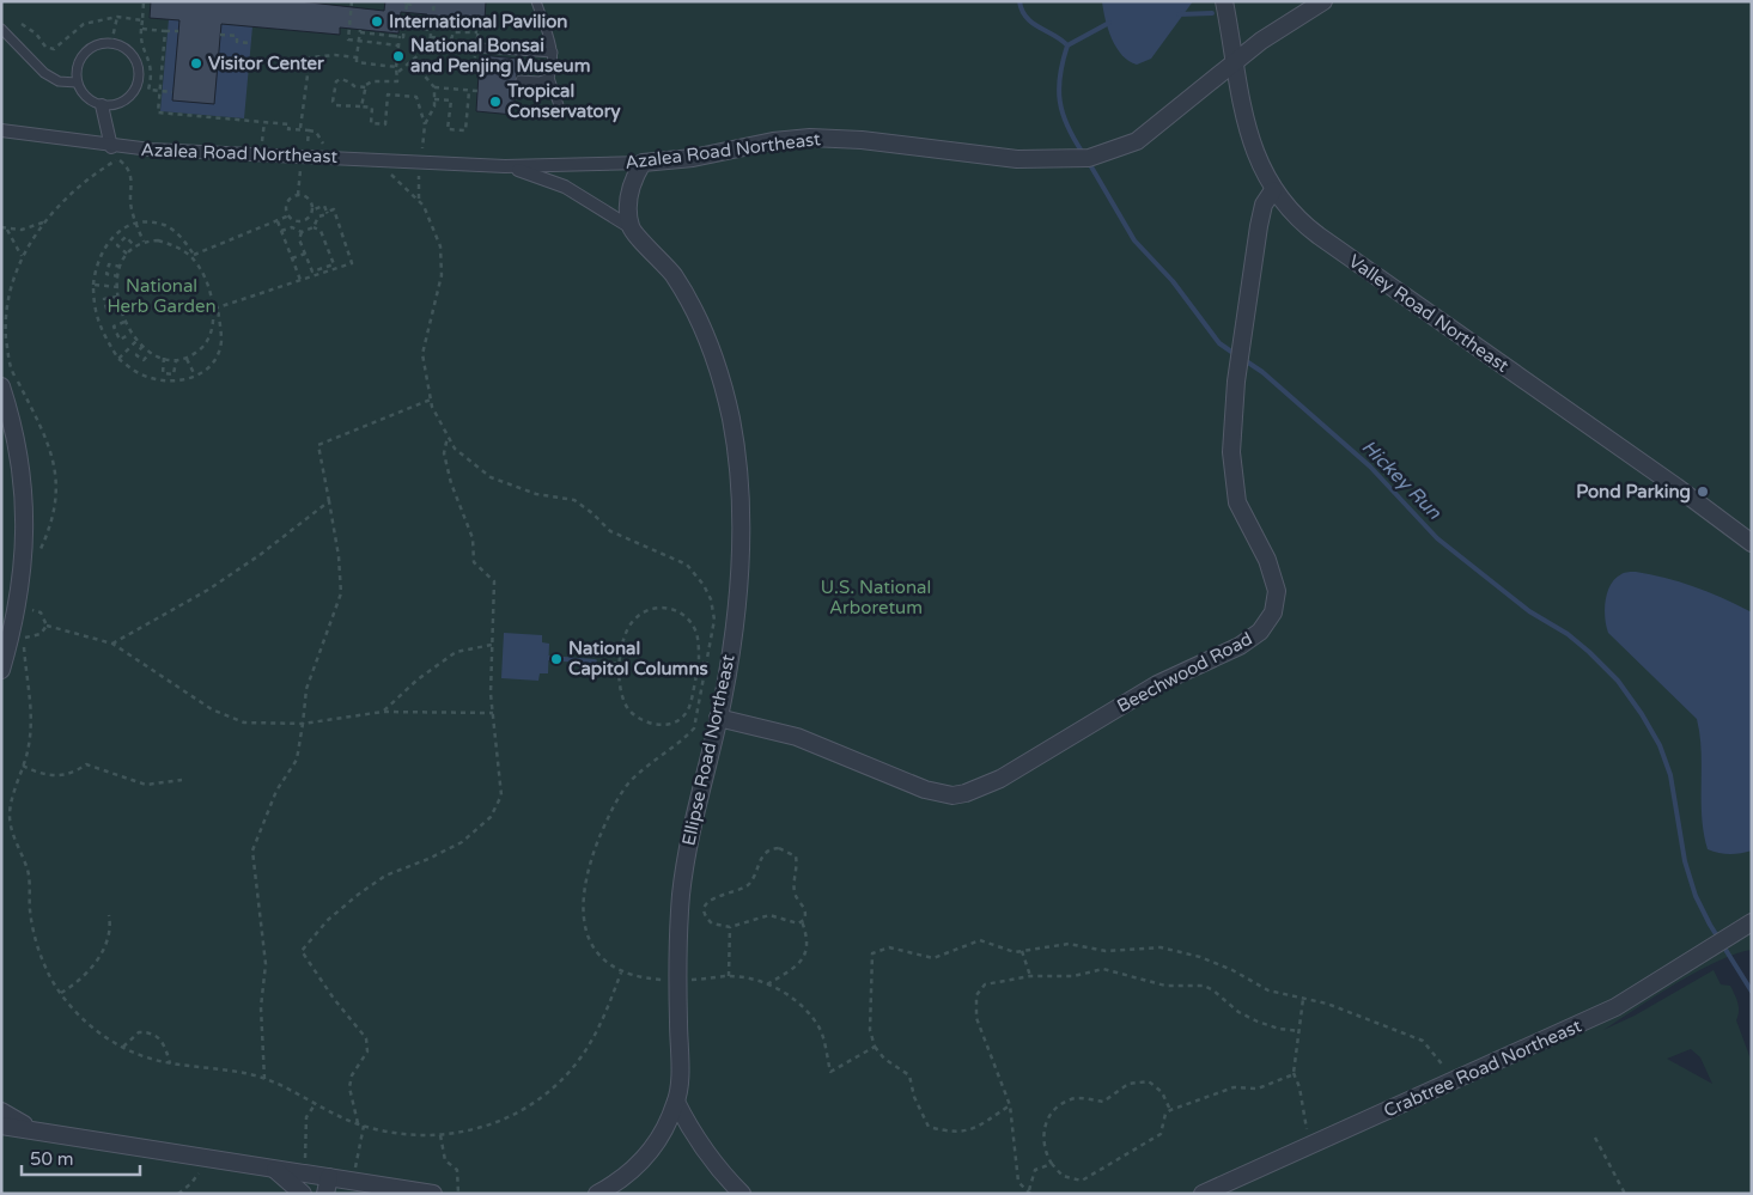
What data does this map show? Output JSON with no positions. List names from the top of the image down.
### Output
{
  "streets": {
    "street": [
      "Azalea Road Northeast",
      "Valley Road Northeast",
      "Beechwood Road",
      "Ellipse Road Northeast",
      "Crabtree Road Northeast"
    ]
  },
  "crossings": [
    ["Azalea Road Northeast", "Valley Road Northeast"],
    ["Azalea Road Northeast", "Ellipse Road Northeast"],
    ["Valley Road Northeast", "Beechwood Road"],
    ["Beechwood Road", "Ellipse Road Northeast"]
  ],
  "water": ["Hickey Run"],
  "parks": ["National Herb Garden", "U.S. National Arboretum"],
  "places": [
    "International Pavilion",
    "National Bonsai and Penjing Museum",
    "Visitor Center",
    "Tropical Conservatory",
    "Pond Parking",
    "National Capitol Columns"
  ],
  "scale_bar": "50 m"
}
